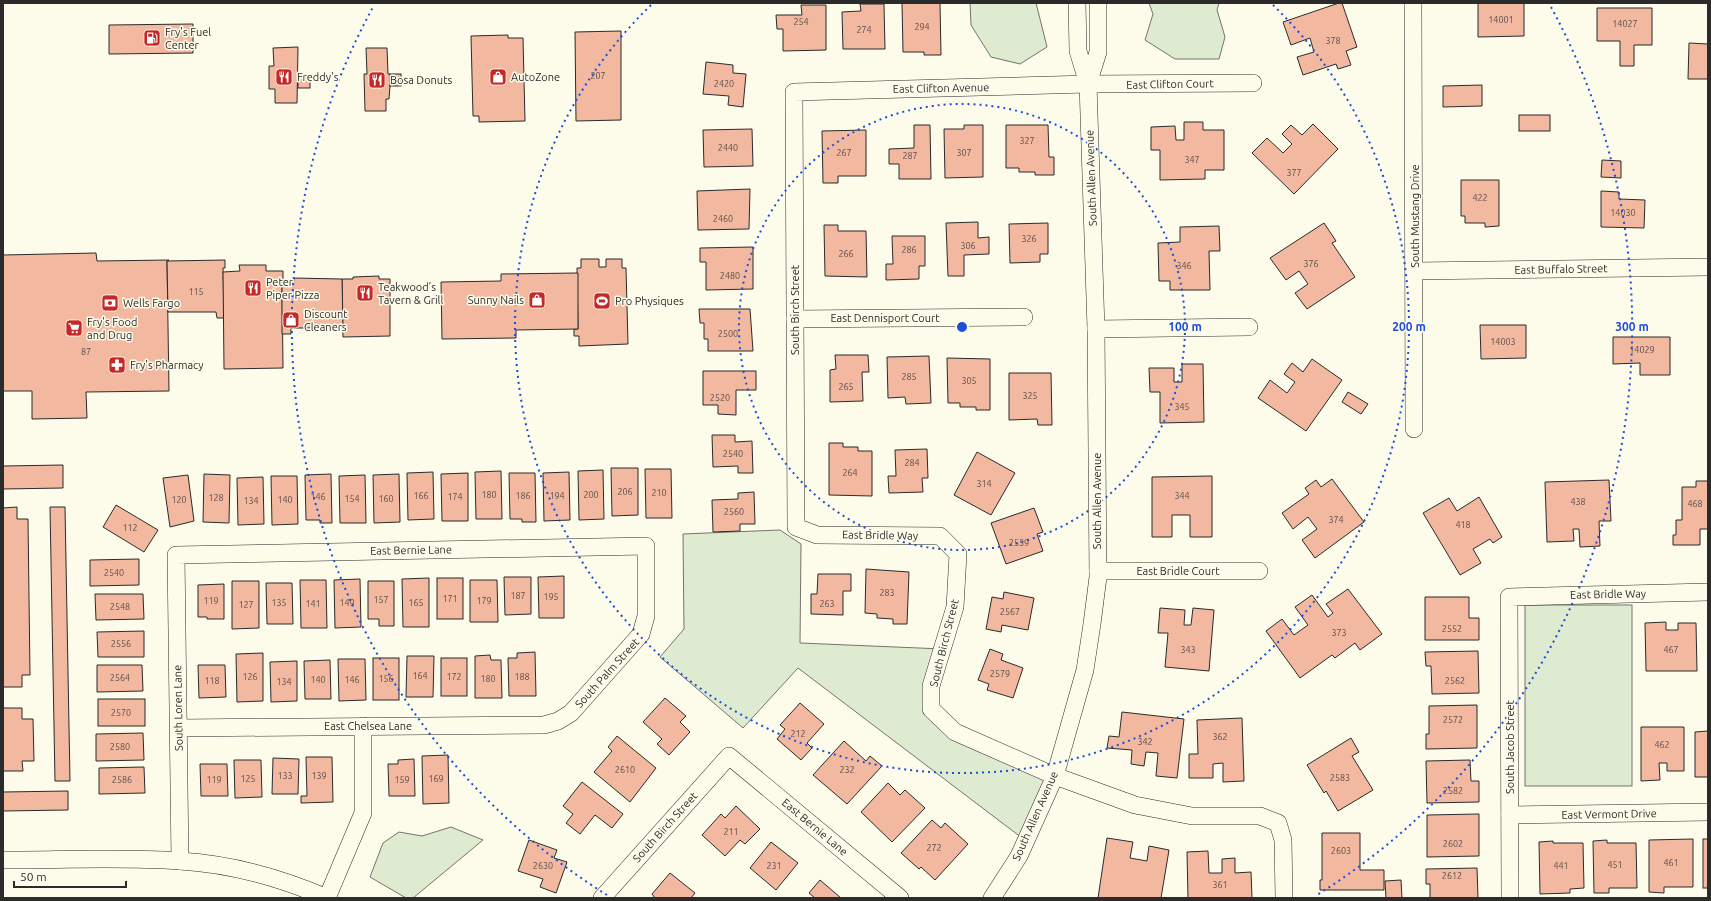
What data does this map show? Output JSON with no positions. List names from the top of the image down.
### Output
{
  "streets": {
    "street": [
      "East Clifton Court",
      "East Clifton Avenue",
      "South Allen Avenue",
      "South Mustang Drive",
      "East Buffalo Street",
      "South Birch Street",
      "East Dennisport Court",
      "East Bridle Way",
      "East Bernie Lane",
      "East Bridle Court",
      "South Palm Street",
      "South Loren Lane",
      "East Chelsea Lane",
      "South Jacob Street",
      "East Vermont Drive"
    ]
  },
  "crossings": [
    ["East Clifton Court", "East Clifton Avenue"],
    ["East Clifton Court", "South Allen Avenue"],
    ["East Clifton Avenue", "South Allen Avenue"],
    ["East Clifton Avenue", "South Birch Street"],
    ["South Allen Avenue", "South Birch Street"],
    ["South Allen Avenue", "East Bridle Court"],
    ["South Mustang Drive", "East Buffalo Street"],
    ["South Birch Street", "East Dennisport Court"],
    ["South Birch Street", "East Bridle Way"],
    ["South Birch Street", "East Bernie Lane"],
    ["East Bridle Way", "South Jacob Street"],
    ["East Bernie Lane", "South Palm Street"],
    ["East Bernie Lane", "South Loren Lane"],
    ["South Palm Street", "East Chelsea Lane"],
    ["South Loren Lane", "East Chelsea Lane"],
    ["South Jacob Street", "East Vermont Drive"]
  ],
  "places": {
    "fuel station": ["Fry's Fuel Center"],
    "restaurant": [
      "Freddy's",
      "Bosa Donuts",
      "Peter Piper Pizza",
      "Teakwood’s Tavern & Grill"
    ],
    "shop": ["AutoZone", "Sunny Nails", "Discount Cleaners"],
    "sports": ["Pro Physiques"],
    "bank": ["Wells Fargo"],
    "supermarket": ["Fry's Food and Drug"],
    "pharmacy": ["Fry's Pharmacy"]
  },
  "house_numbers": [
    "14001",
    "254",
    "14027",
    "294",
    "274",
    "378",
    "207",
    "2420",
    "327",
    "2440",
    "267",
    "307",
    "287",
    "347",
    "377",
    "422",
    "14030",
    "2460",
    "326",
    "306",
    "286",
    "266",
    "376",
    "346",
    "2480",
    "115",
    "2500",
    "14003",
    "14029",
    "87",
    "285",
    "305",
    "265",
    "325",
    "2520",
    "345",
    "2540",
    "284",
    "264",
    "314",
    "206",
    "210",
    "180",
    "200",
    "166",
    "186",
    "194",
    "344",
    "146",
    "174",
    "128",
    "154",
    "160",
    "120",
    "140",
    "134",
    "438",
    "468",
    "2560",
    "374",
    "418",
    "112",
    "2559",
    "2540",
    "283",
    "187",
    "195",
    "171",
    "157",
    "119",
    "179",
    "135",
    "149",
    "165",
    "141",
    "263",
    "127",
    "2548",
    "2567",
    "2552",
    "373",
    "2556",
    "343",
    "467",
    "2579",
    "164",
    "126",
    "172",
    "188",
    "2564",
    "156",
    "180",
    "140",
    "146",
    "118",
    "2562",
    "134",
    "2570",
    "2572",
    "212",
    "362",
    "342",
    "462",
    "2580",
    "2610",
    "232",
    "133",
    "139",
    "2583",
    "125",
    "169",
    "2586",
    "119",
    "159",
    "2582",
    "211",
    "2602",
    "272",
    "2603",
    "461",
    "451",
    "2630",
    "231",
    "441",
    "2612",
    "361"
  ],
  "scale_bar": "50 m",
  "rings": ["100 m", "200 m", "300 m"]
}
